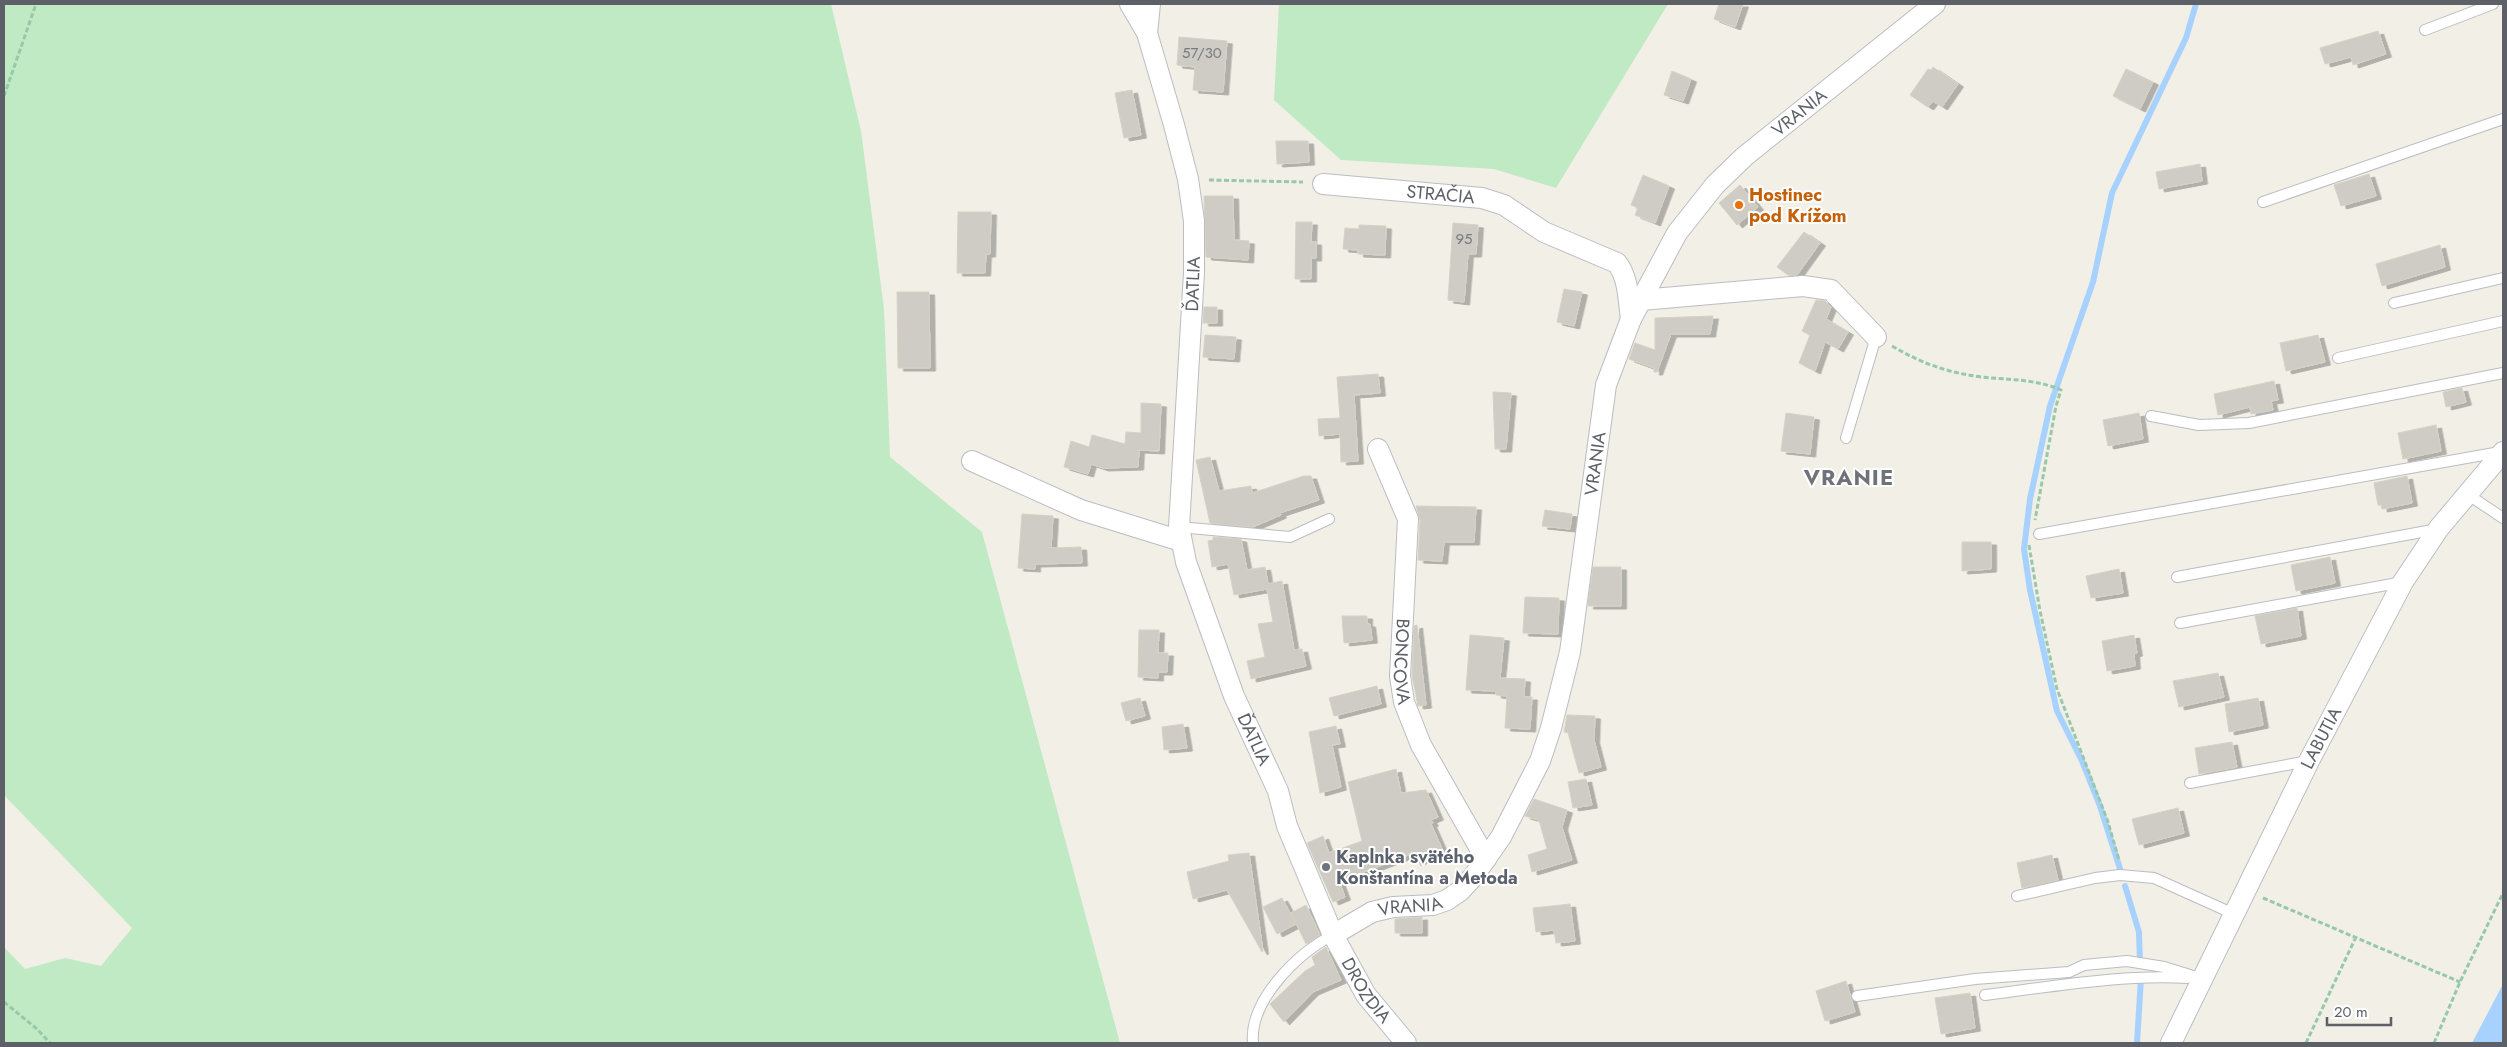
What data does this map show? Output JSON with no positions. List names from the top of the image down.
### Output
{
  "streets": {
    "street": [
      "VRANIA",
      "STRAČIA",
      "ĎATLIA",
      "BONCOVA",
      "LABUTIA",
      "DROZDIA"
    ]
  },
  "crossings": [
    ["VRANIA", "STRAČIA"],
    ["VRANIA", "ĎATLIA"],
    ["VRANIA", "BONCOVA"],
    ["VRANIA", "DROZDIA"],
    ["ĎATLIA", "DROZDIA"]
  ],
  "districts": ["VRANIE"],
  "places": ["Hostinec pod Krížom", "Kaplnka svätého Konštantína a Metoda"],
  "house_numbers": ["57/30", "95"],
  "scale_bar": "20 m"
}
